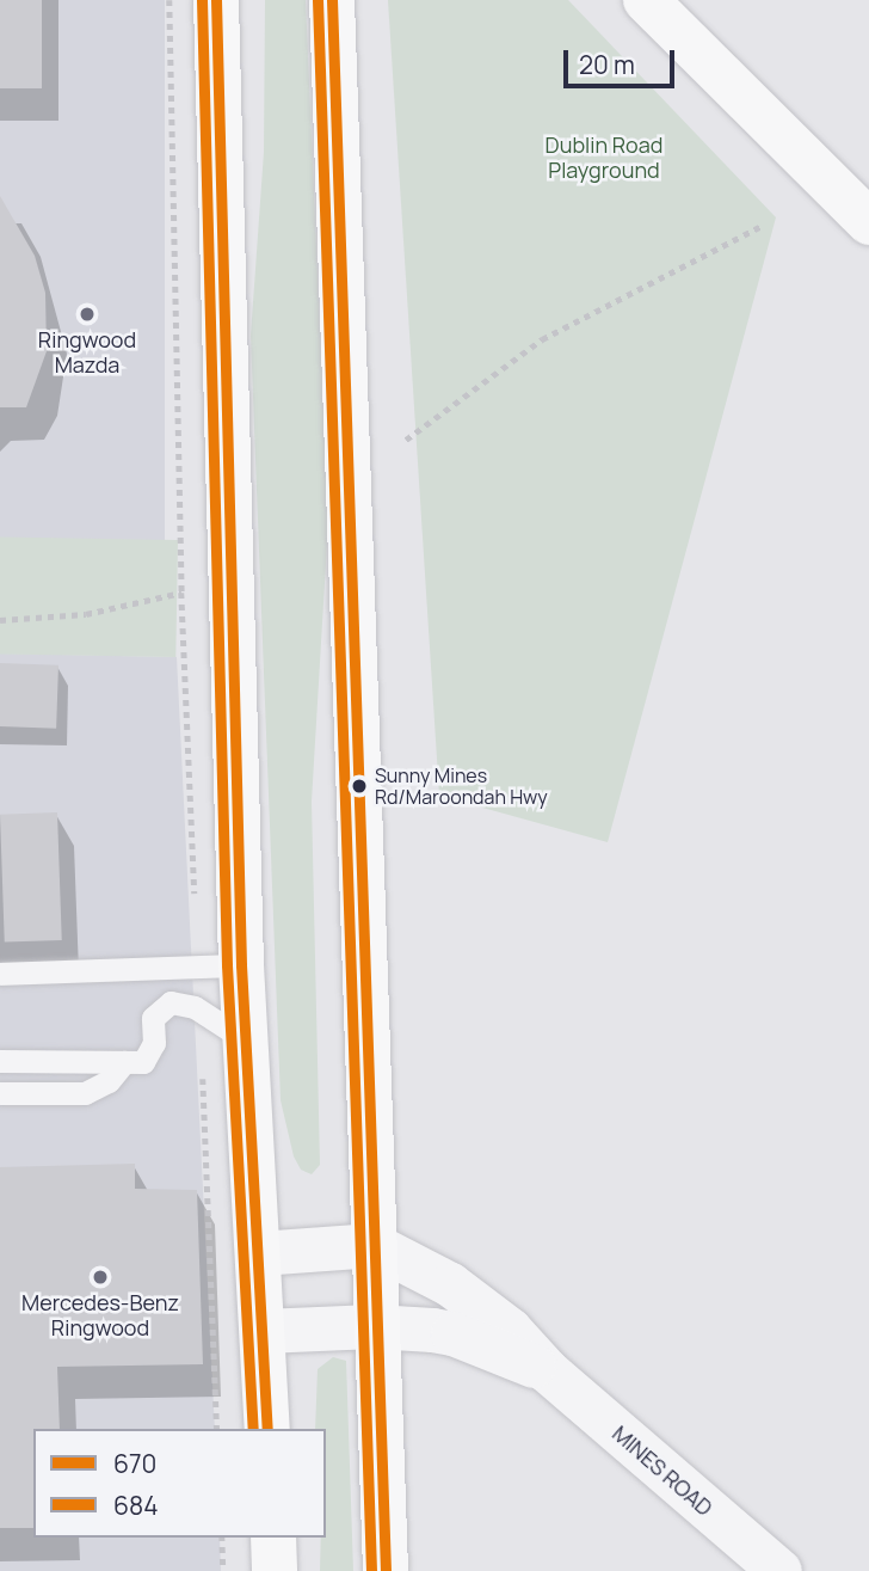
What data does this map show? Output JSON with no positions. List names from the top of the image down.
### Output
{
  "streets": {
    "street": ["MINES ROAD"]
  },
  "parks": ["Dublin Road Playground"],
  "places": ["Ringwood Mazda", "Sunny Mines Rd/Maroondah Hwy", "Mercedes-Benz Ringwood"],
  "lines": ["transit line 670", "transit line 684"],
  "legend": ["670", "684"],
  "scale_bar": "20 m"
}
